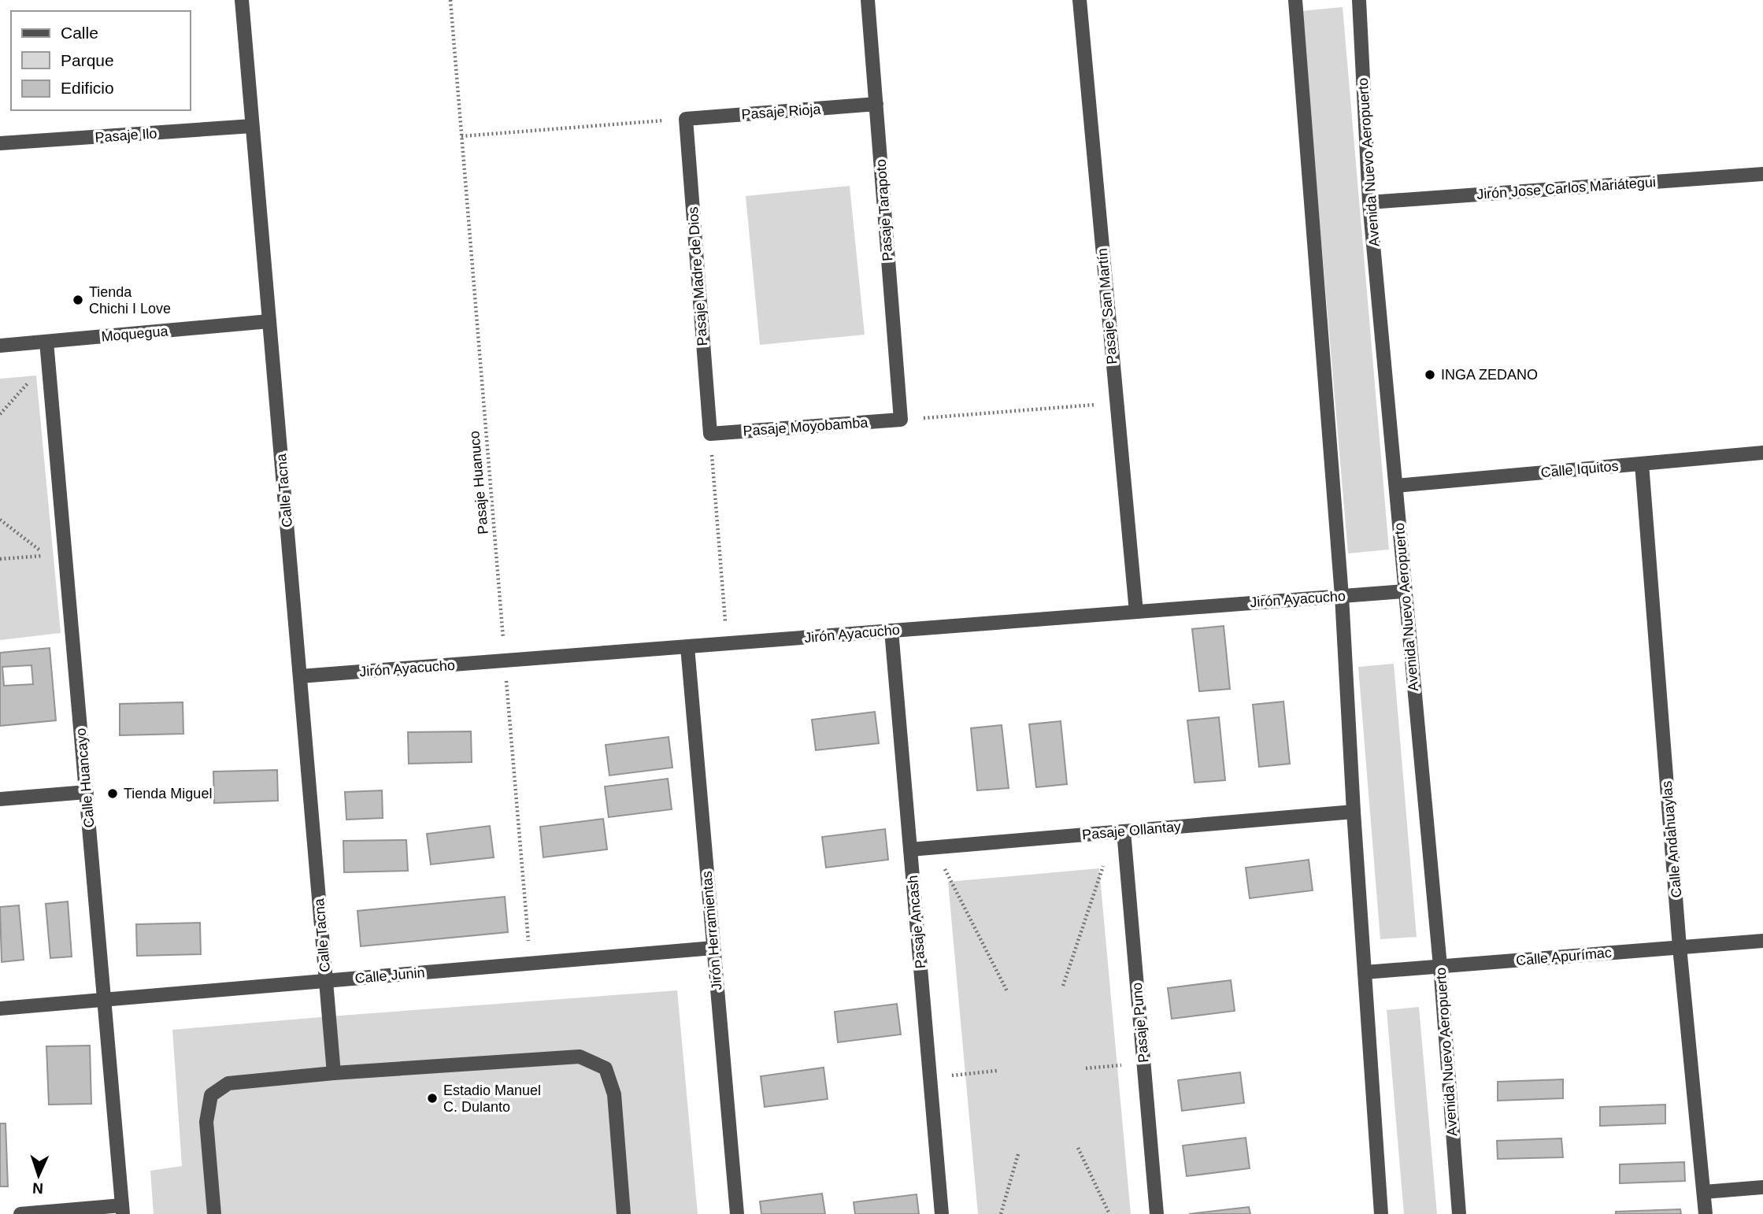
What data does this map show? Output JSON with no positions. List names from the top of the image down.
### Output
{
  "streets": {
    "street": [
      "Pasaje Rioja",
      "Pasaje Ilo",
      "Avenida Nuevo Aeropuerto",
      "Jirón Jose Carlos Mariátegui",
      "Pasaje Tarapoto",
      "Pasaje Madre de Dios",
      "Pasaje San Martín",
      "Moquegua",
      "Pasaje Moyobamba",
      "Calle Iquitos",
      "Calle Tacna",
      "Jirón Ayacucho",
      "Calle Huancayo",
      "Pasaje Ollantay",
      "Calle Andahuaylas",
      "Pasaje Ancash",
      "Jirón Herramientas",
      "Calle Apurímac",
      "Calle Junin",
      "Pasaje Puno"
    ],
    "path": ["Pasaje Huanuco"]
  },
  "crossings": [
    ["Pasaje Rioja", "Pasaje Tarapoto"],
    ["Pasaje Rioja", "Pasaje Madre de Dios"],
    ["Pasaje Ilo", "Calle Tacna"],
    ["Avenida Nuevo Aeropuerto", "Jirón Jose Carlos Mariátegui"],
    ["Avenida Nuevo Aeropuerto", "Calle Iquitos"],
    ["Avenida Nuevo Aeropuerto", "Jirón Ayacucho"],
    ["Avenida Nuevo Aeropuerto", "Calle Apurímac"],
    ["Pasaje Tarapoto", "Pasaje Moyobamba"],
    ["Pasaje Madre de Dios", "Pasaje Moyobamba"],
    ["Pasaje San Martín", "Jirón Ayacucho"],
    ["Moquegua", "Calle Tacna"],
    ["Moquegua", "Calle Huancayo"],
    ["Calle Iquitos", "Calle Andahuaylas"],
    ["Pasaje Huanuco", "Jirón Ayacucho"],
    ["Pasaje Huanuco", "Calle Junin"],
    ["Calle Tacna", "Jirón Ayacucho"],
    ["Calle Tacna", "Calle Junin"],
    ["Jirón Ayacucho", "Pasaje Ancash"],
    ["Jirón Ayacucho", "Jirón Herramientas"],
    ["Calle Huancayo", "Calle Junin"],
    ["Pasaje Ollantay", "Pasaje Ancash"],
    ["Pasaje Ollantay", "Pasaje Puno"],
    ["Calle Andahuaylas", "Calle Apurímac"],
    ["Jirón Herramientas", "Calle Junin"]
  ],
  "places": [
    "Tienda Chichi I Love",
    "INGA ZEDANO",
    "Tienda Miguel",
    "Estadio Manuel C. Dulanto"
  ],
  "legend": ["Calle", "Parque", "Edificio"],
  "north": "bottom"
}
